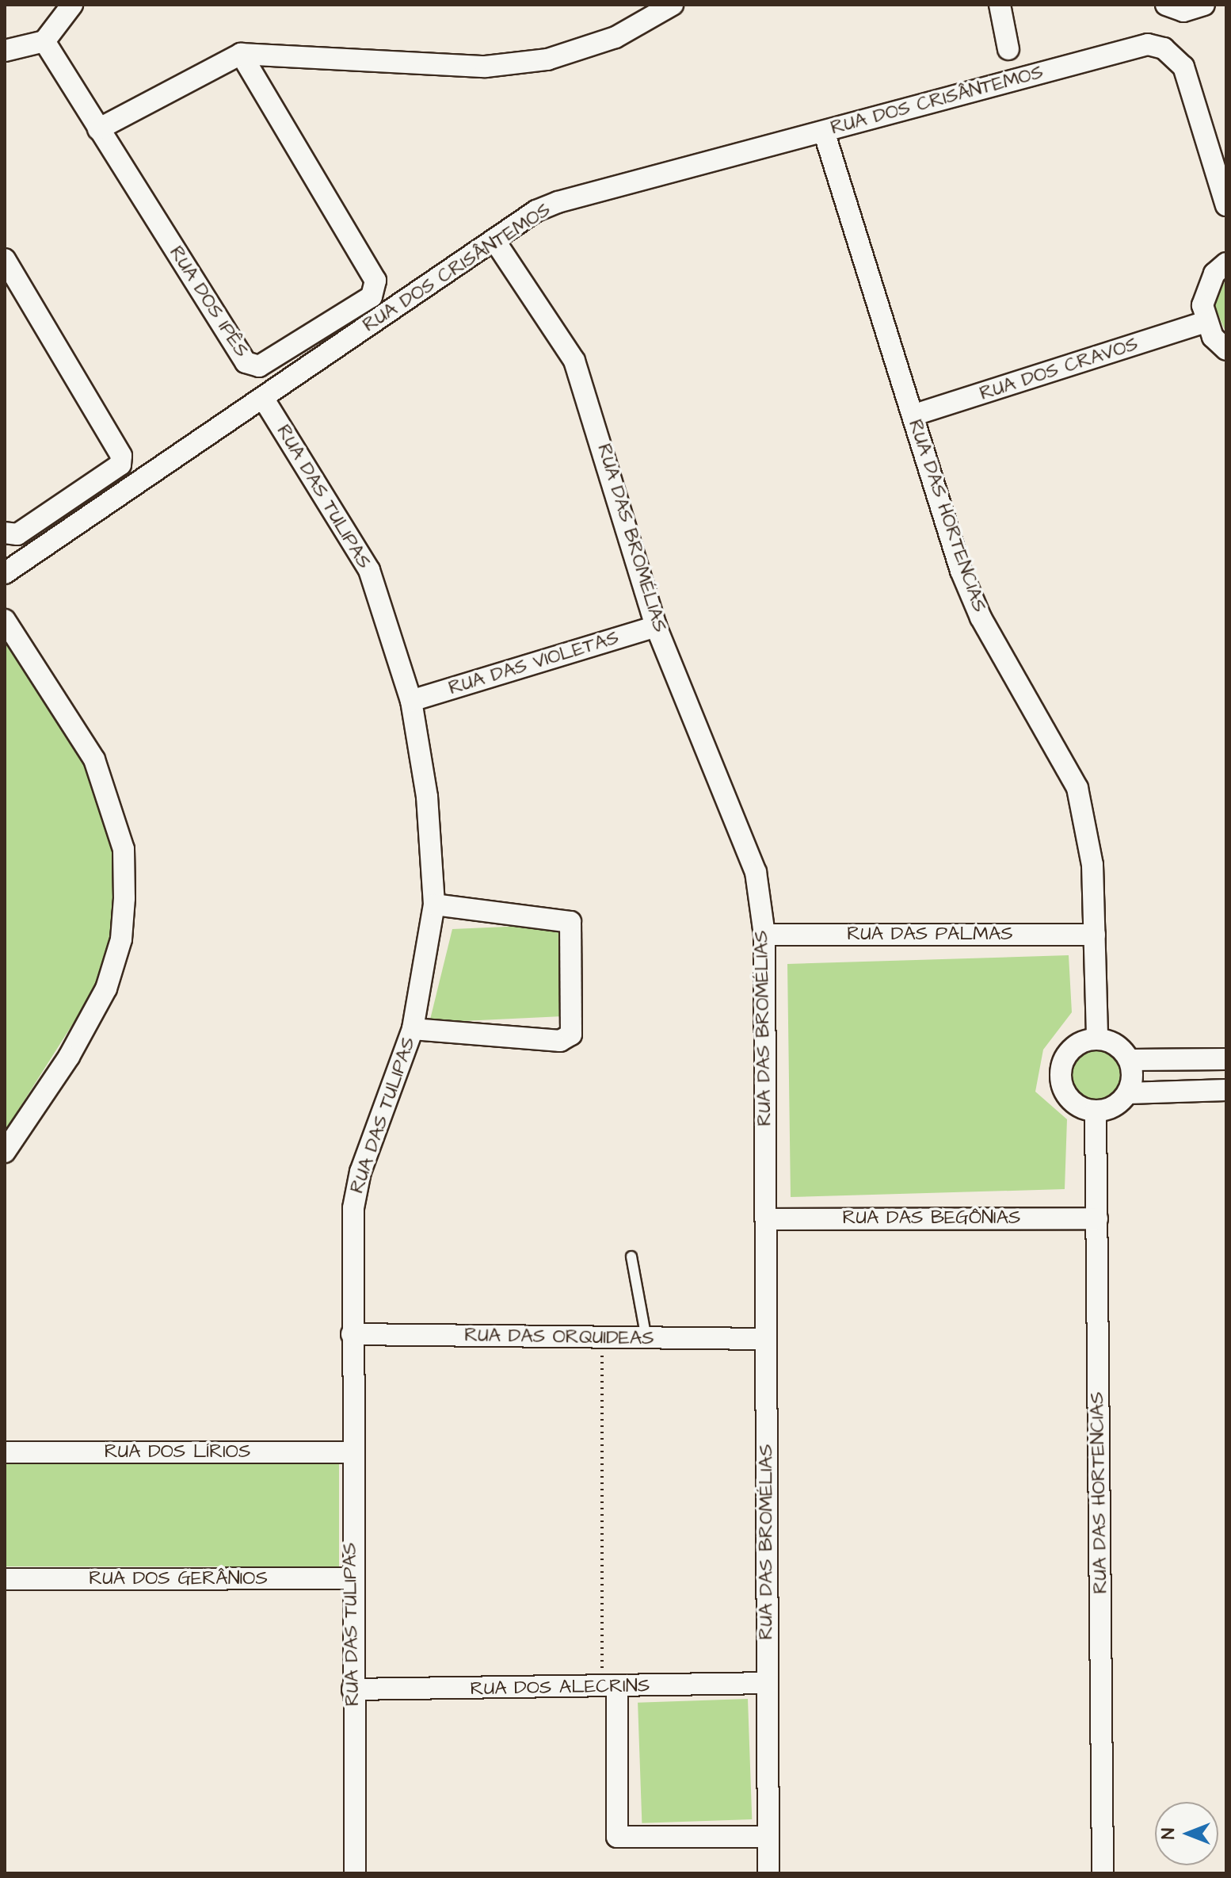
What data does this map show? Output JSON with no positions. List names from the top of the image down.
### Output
{
  "streets": {
    "street": [
      "RUA DOS CRISÂNTEMOS",
      "RUA DOS IPÊS",
      "RUA DOS CRAVOS",
      "RUA DAS TULIPAS",
      "RUA DAS HORTENCIAS",
      "RUA DAS BROMÉLIAS",
      "RUA DAS VIOLETAS",
      "RUA DAS PALMAS",
      "RUA DAS BEGÔNIAS",
      "RUA DAS ORQUIDEAS",
      "RUA DOS LÍRIOS",
      "RUA DOS GERÂNIOS",
      "RUA DOS ALECRINS"
    ]
  },
  "crossings": [
    ["RUA DOS CRISÂNTEMOS", "RUA DAS TULIPAS"],
    ["RUA DOS CRISÂNTEMOS", "RUA DAS HORTENCIAS"],
    ["RUA DOS CRISÂNTEMOS", "RUA DAS BROMÉLIAS"],
    ["RUA DOS CRAVOS", "RUA DAS HORTENCIAS"],
    ["RUA DAS TULIPAS", "RUA DAS VIOLETAS"],
    ["RUA DAS TULIPAS", "RUA DAS ORQUIDEAS"],
    ["RUA DAS TULIPAS", "RUA DOS LÍRIOS"],
    ["RUA DAS TULIPAS", "RUA DOS GERÂNIOS"],
    ["RUA DAS TULIPAS", "RUA DOS ALECRINS"],
    ["RUA DAS HORTENCIAS", "RUA DAS PALMAS"],
    ["RUA DAS HORTENCIAS", "RUA DAS BEGÔNIAS"],
    ["RUA DAS BROMÉLIAS", "RUA DAS VIOLETAS"],
    ["RUA DAS BROMÉLIAS", "RUA DAS PALMAS"],
    ["RUA DAS BROMÉLIAS", "RUA DAS BEGÔNIAS"],
    ["RUA DAS BROMÉLIAS", "RUA DAS ORQUIDEAS"],
    ["RUA DAS BROMÉLIAS", "RUA DOS ALECRINS"]
  ],
  "north": "left"
}
